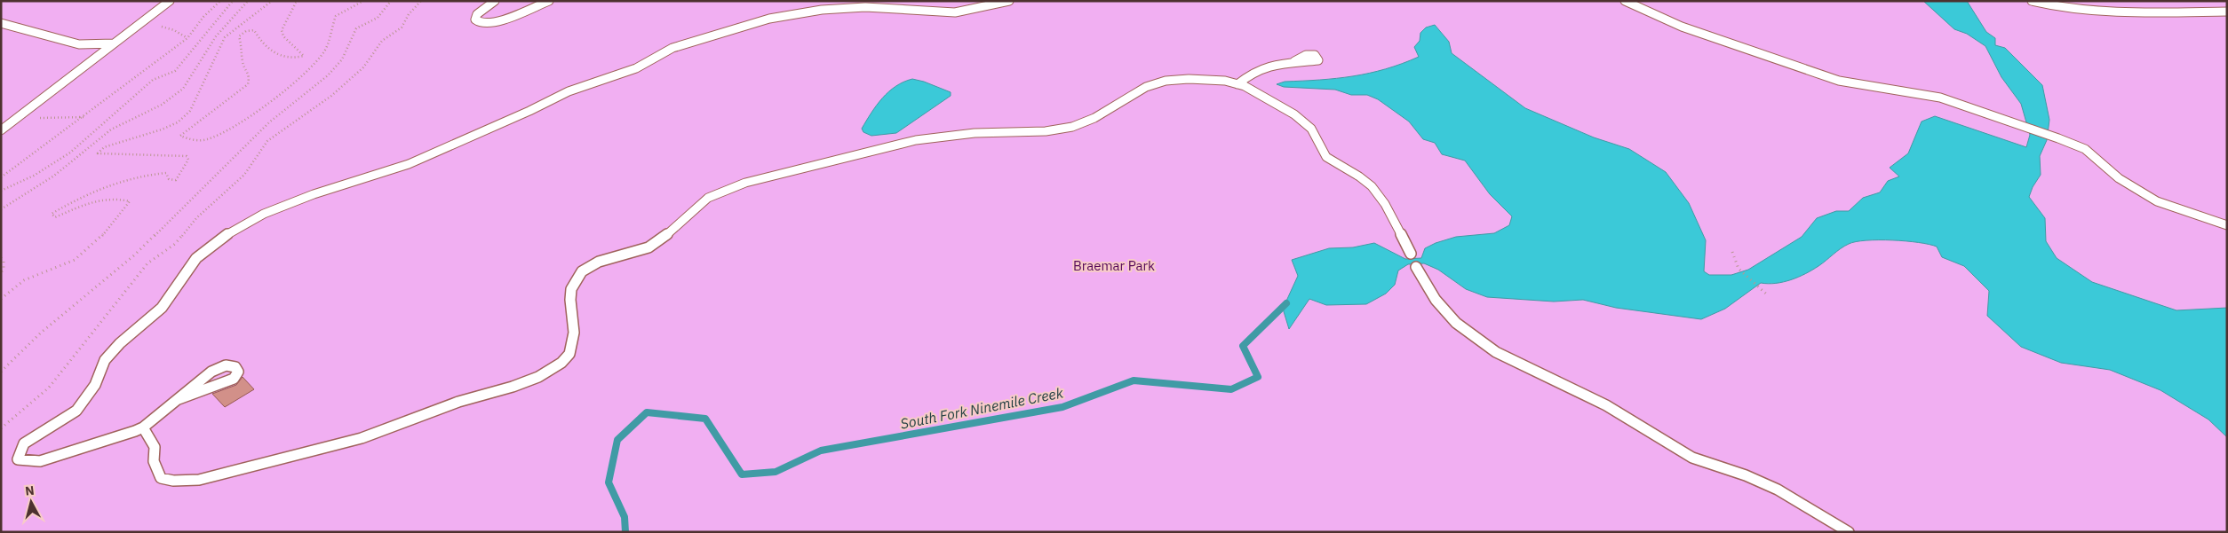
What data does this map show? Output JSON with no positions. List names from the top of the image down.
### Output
{
  "water": ["South Fork Ninemile Creek"],
  "parks": ["Braemar Park"],
  "north": "top"
}
